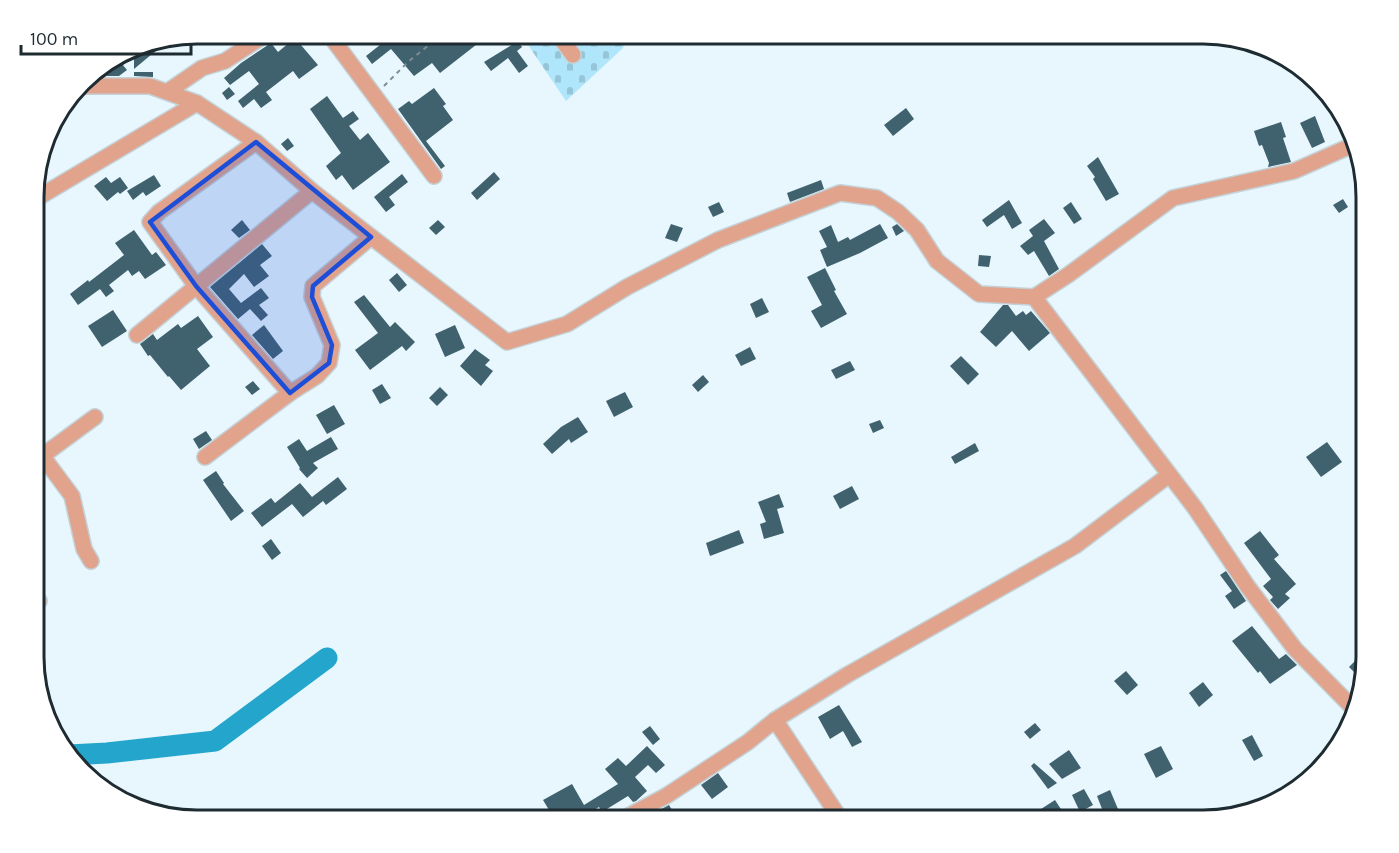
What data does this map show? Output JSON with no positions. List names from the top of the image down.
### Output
{
  "scale_bar": "100 m"
}
